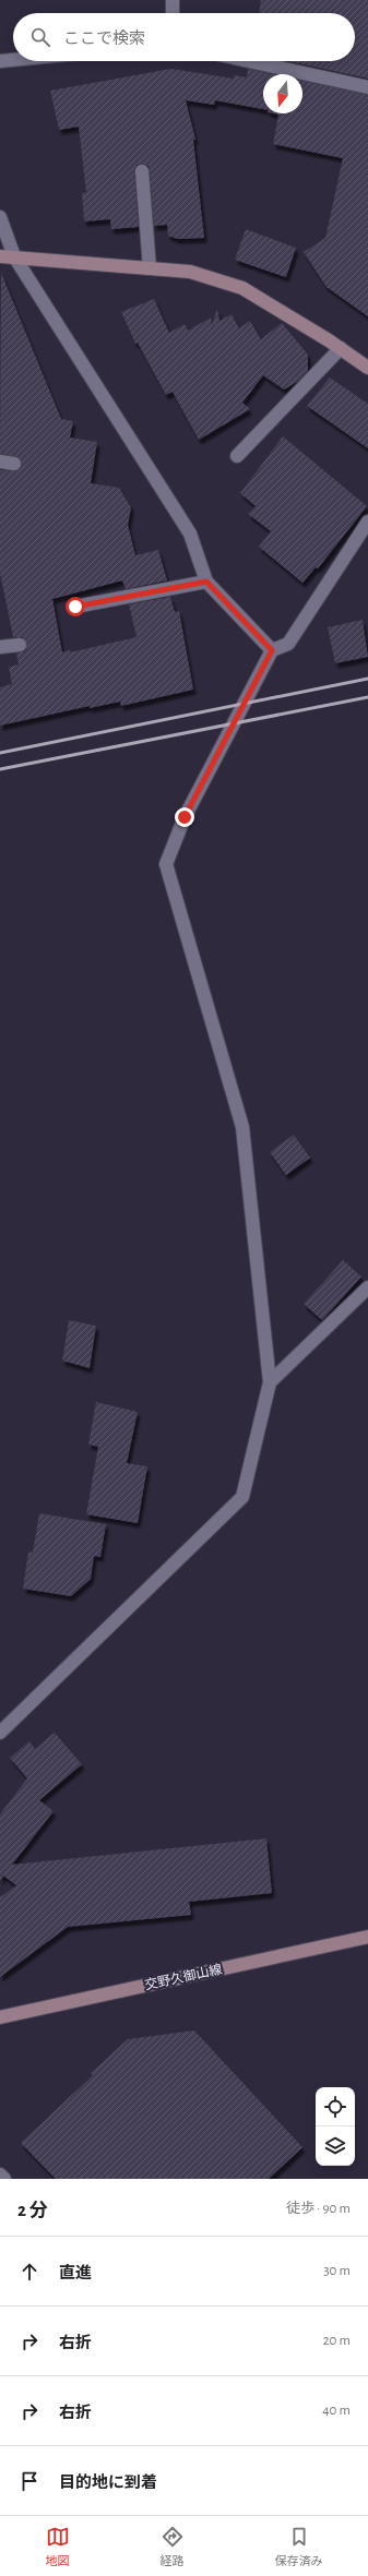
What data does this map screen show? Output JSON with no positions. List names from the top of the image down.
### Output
{
  "streets": {
    "street": ["交野久御山線"]
  },
  "north": "bottom",
  "page": {
    "search": "ここで検索",
    "heading": ["2 分", "徒歩 · 90 m"],
    "list": [
      ["直進", "30 m"],
      ["右折", "20 m"],
      ["右折", "40 m"],
      "目的地に到着"
    ],
    "nav": ["地図", "経路", "保存済み"]
  }
}
